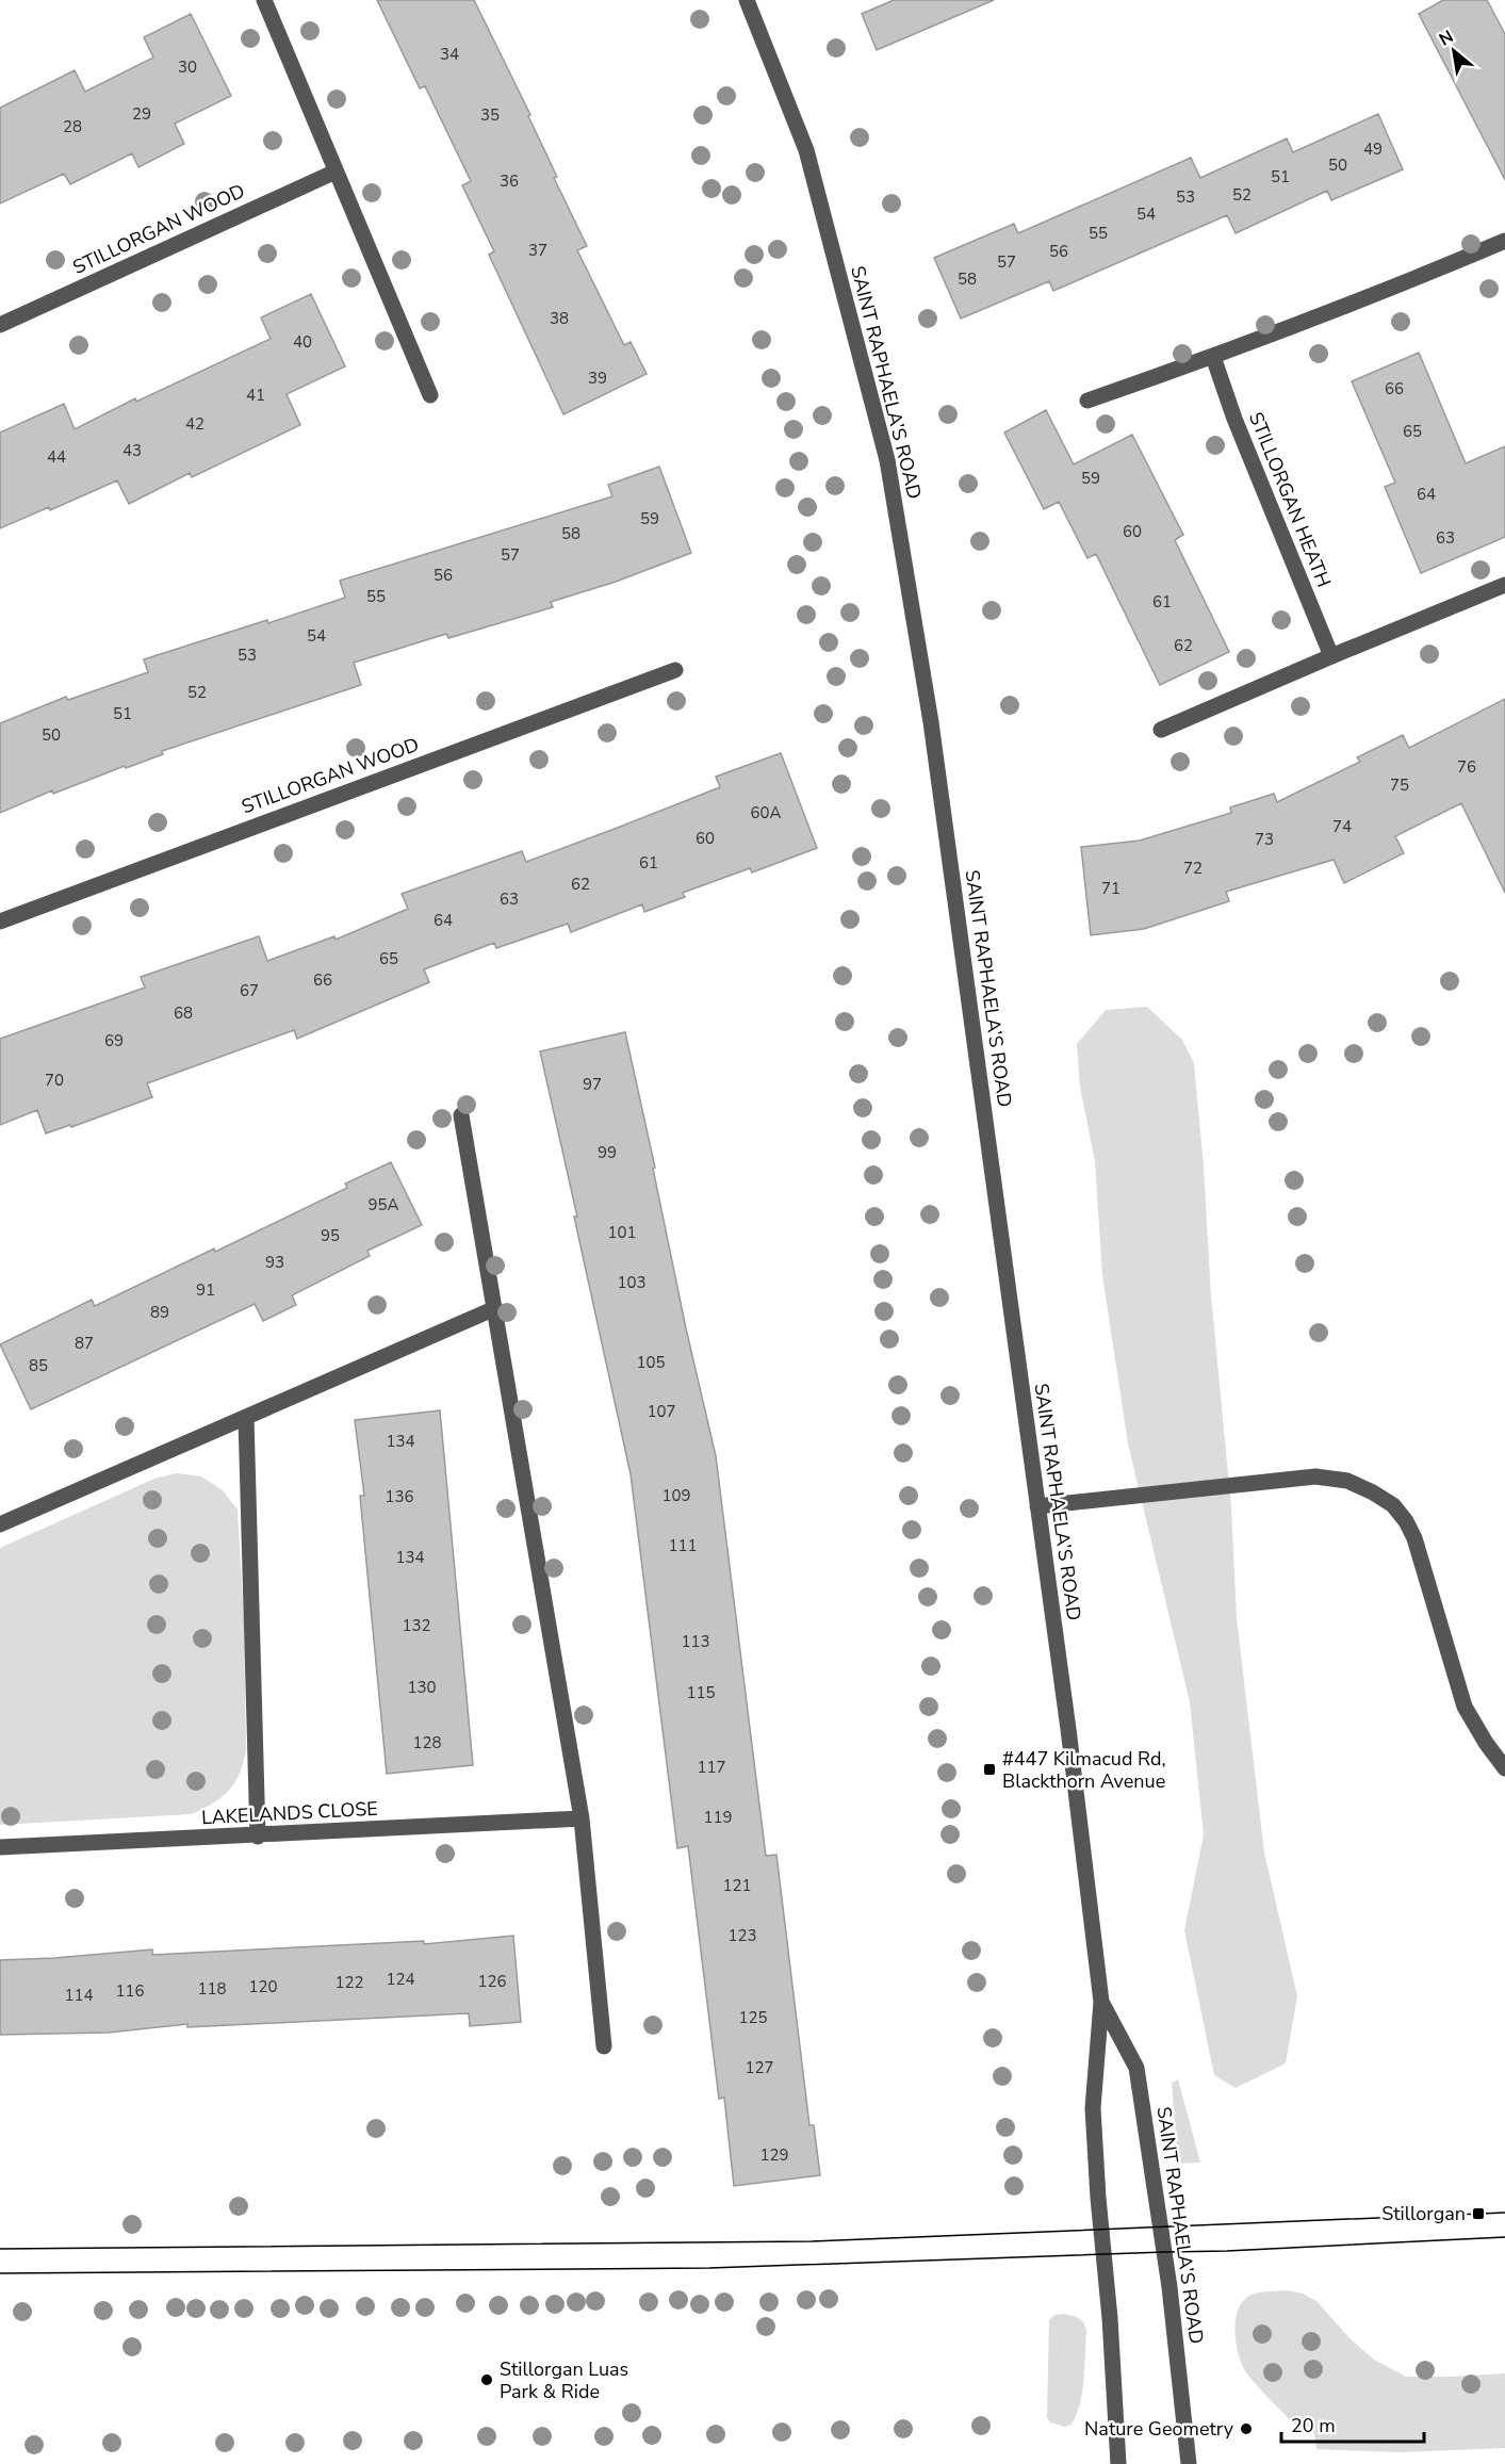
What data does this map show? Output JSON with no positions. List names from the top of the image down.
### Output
{
  "streets": {
    "street": [
      "STILLORGAN WOOD",
      "SAINT RAPHAELA’S ROAD",
      "STILLORGAN HEATH",
      "LAKELANDS CLOSE"
    ]
  },
  "places": {
    "transit": ["#447 Kilmacud Rd, Blackthorn Avenue", "Stillorgan"],
    "other": ["Stillorgan Luas Park & Ride", "Nature Geometry"]
  },
  "house_numbers": [
    "34",
    "30",
    "29",
    "35",
    "28",
    "49",
    "50",
    "51",
    "36",
    "52",
    "53",
    "54",
    "55",
    "37",
    "56",
    "57",
    "58",
    "38",
    "40",
    "39",
    "66",
    "41",
    "42",
    "65",
    "43",
    "44",
    "59",
    "64",
    "59",
    "60",
    "58",
    "63",
    "57",
    "56",
    "55",
    "61",
    "54",
    "62",
    "53",
    "52",
    "51",
    "50",
    "76",
    "75",
    "60A",
    "74",
    "60",
    "73",
    "61",
    "72",
    "62",
    "71",
    "63",
    "64",
    "65",
    "66",
    "67",
    "68",
    "69",
    "70",
    "97",
    "99",
    "95A",
    "101",
    "95",
    "93",
    "103",
    "91",
    "89",
    "87",
    "105",
    "85",
    "107",
    "134",
    "109",
    "136",
    "111",
    "134",
    "132",
    "113",
    "130",
    "115",
    "128",
    "117",
    "119",
    "121",
    "123",
    "124",
    "126",
    "122",
    "120",
    "118",
    "116",
    "114",
    "125",
    "127",
    "129"
  ],
  "scale_bar": "20 m",
  "north": "top left"
}
